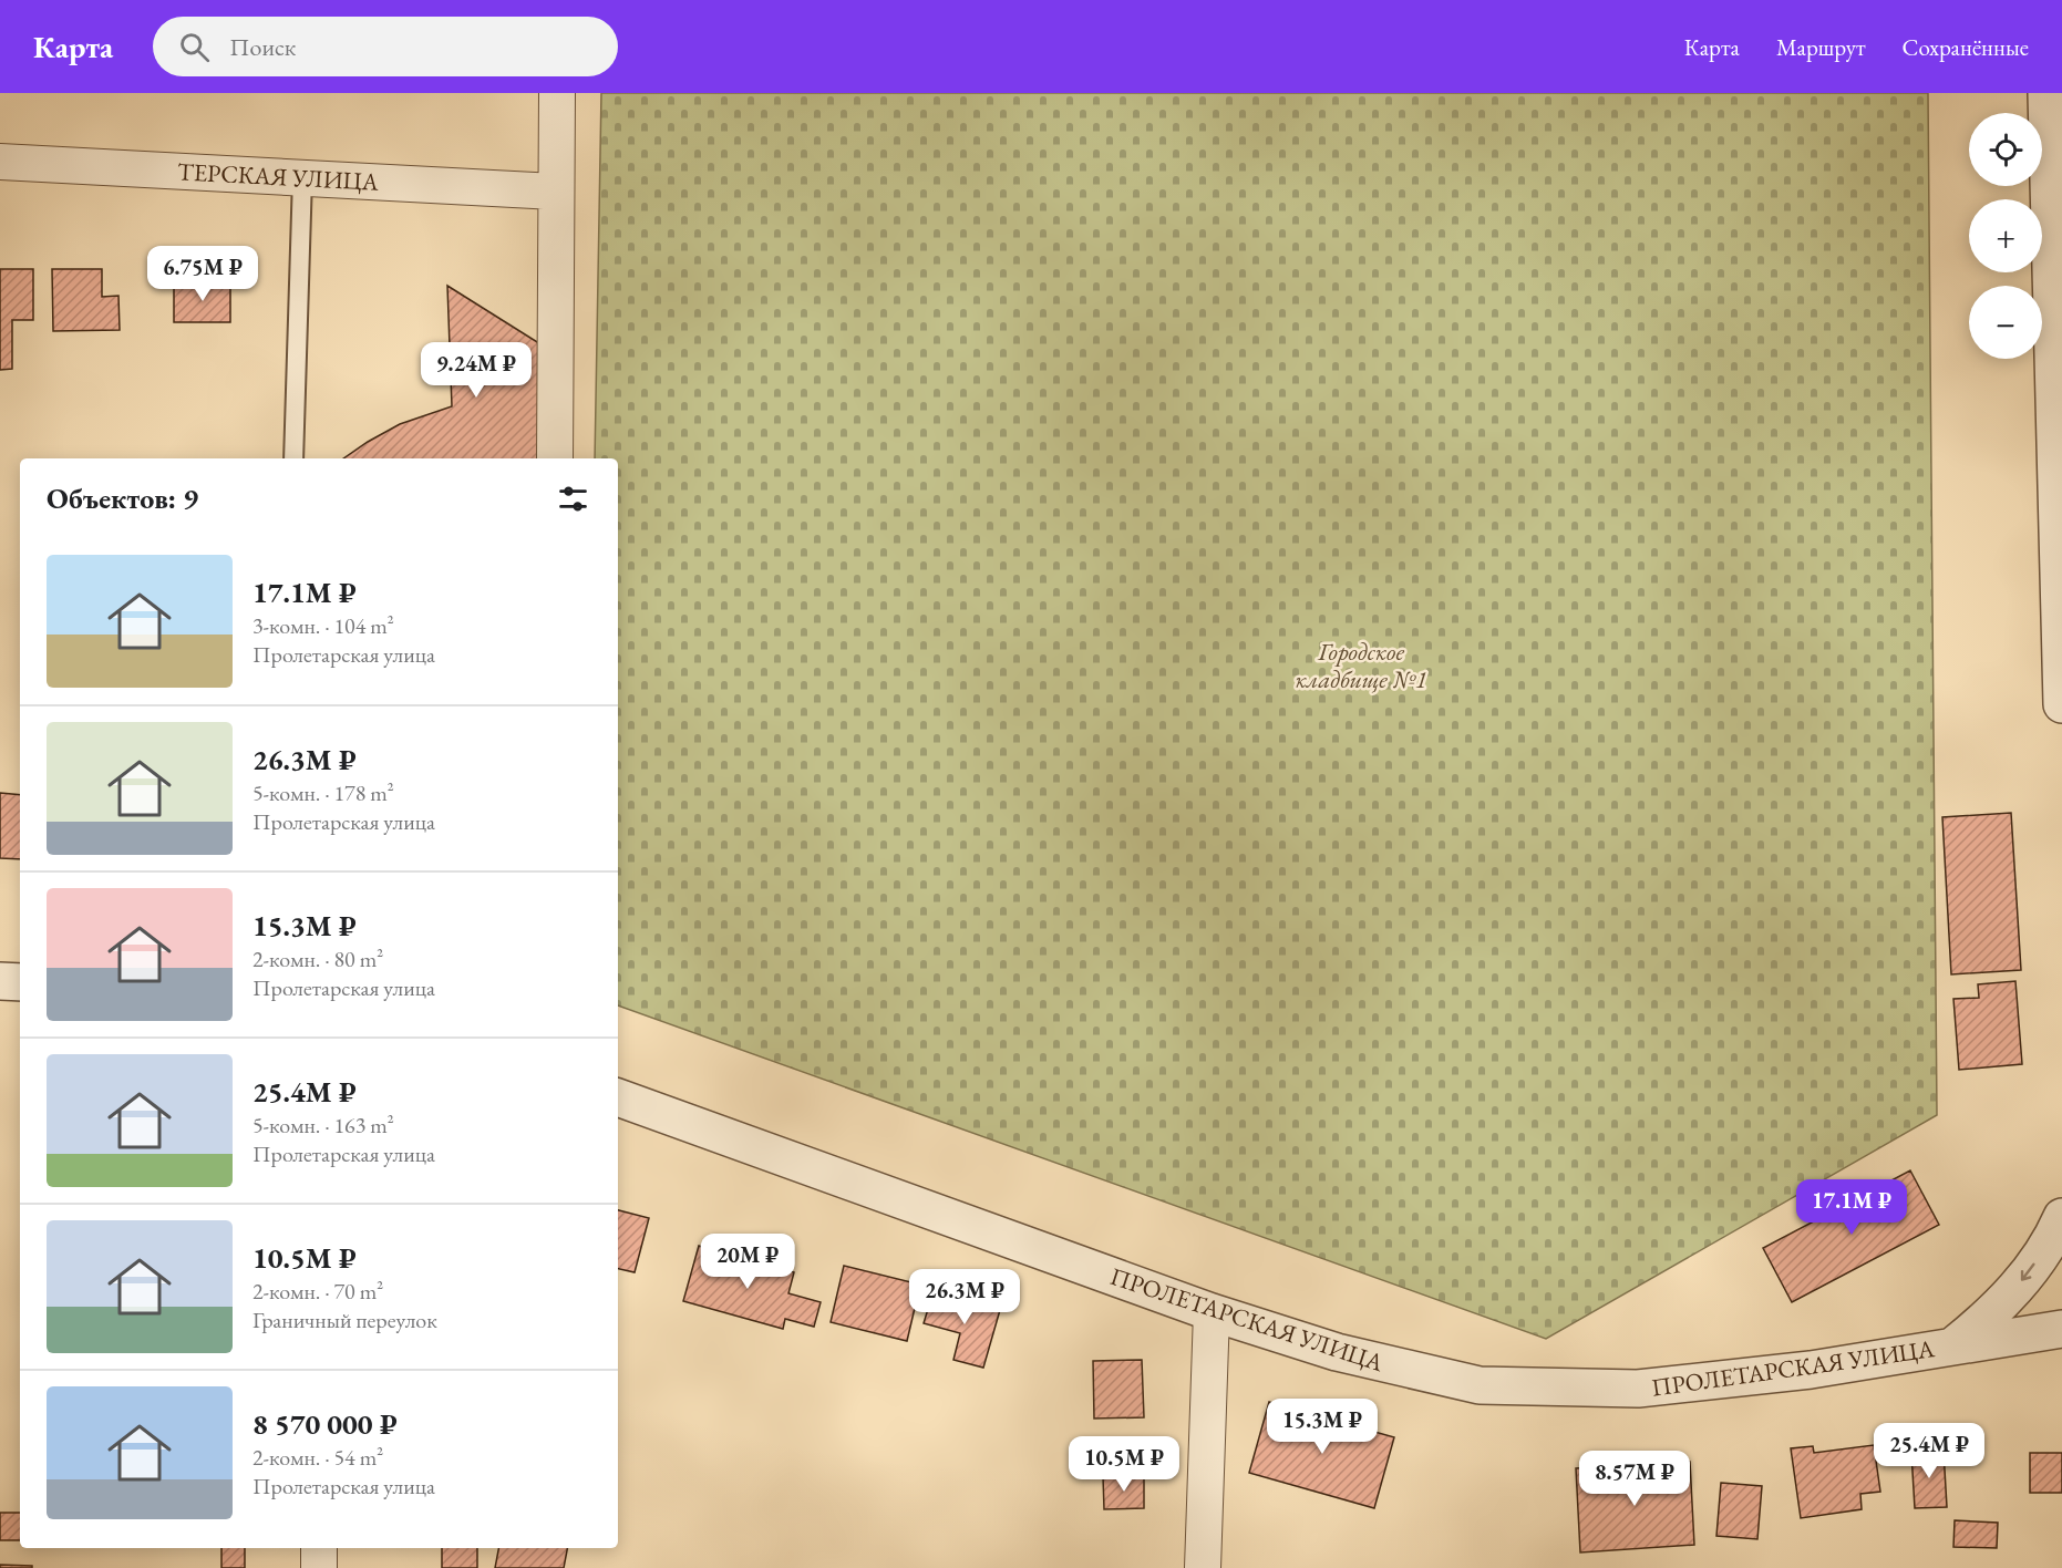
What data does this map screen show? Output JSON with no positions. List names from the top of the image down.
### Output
{
  "streets": {
    "street": ["ТЕРСКАЯ УЛИЦА", "ПРОЛЕТАРСКАЯ УЛИЦА"]
  },
  "parks": ["Городское кладбище №1"],
  "page": {
    "header": "Карта",
    "search": "Поиск",
    "nav": ["Карта", "Маршрут", "Сохранённые"],
    "map_buttons": ["+", "−"],
    "price": [
      "6.75M ₽",
      "9.24M ₽",
      "17.1M ₽",
      "20M ₽",
      "26.3M ₽",
      "15.3M ₽",
      "25.4M ₽",
      "10.5M ₽",
      "8.57M ₽"
    ],
    "heading": "Объектов: 9",
    "list": [
      {
        "name": "17.1M ₽",
        "note": "3-комн. · 104 m² · Пролетарская улица"
      },
      {
        "name": "26.3M ₽",
        "note": "5-комн. · 178 m² · Пролетарская улица"
      },
      {
        "name": "15.3M ₽",
        "note": "2-комн. · 80 m² · Пролетарская улица"
      },
      {
        "name": "25.4M ₽",
        "note": "5-комн. · 163 m² · Пролетарская улица"
      },
      {
        "name": "10.5M ₽",
        "note": "2-комн. · 70 m² · Граничный переулок"
      },
      {
        "name": "8 570 000 ₽",
        "note": "2-комн. · 54 m² · Пролетарская улица"
      }
    ]
  }
}
